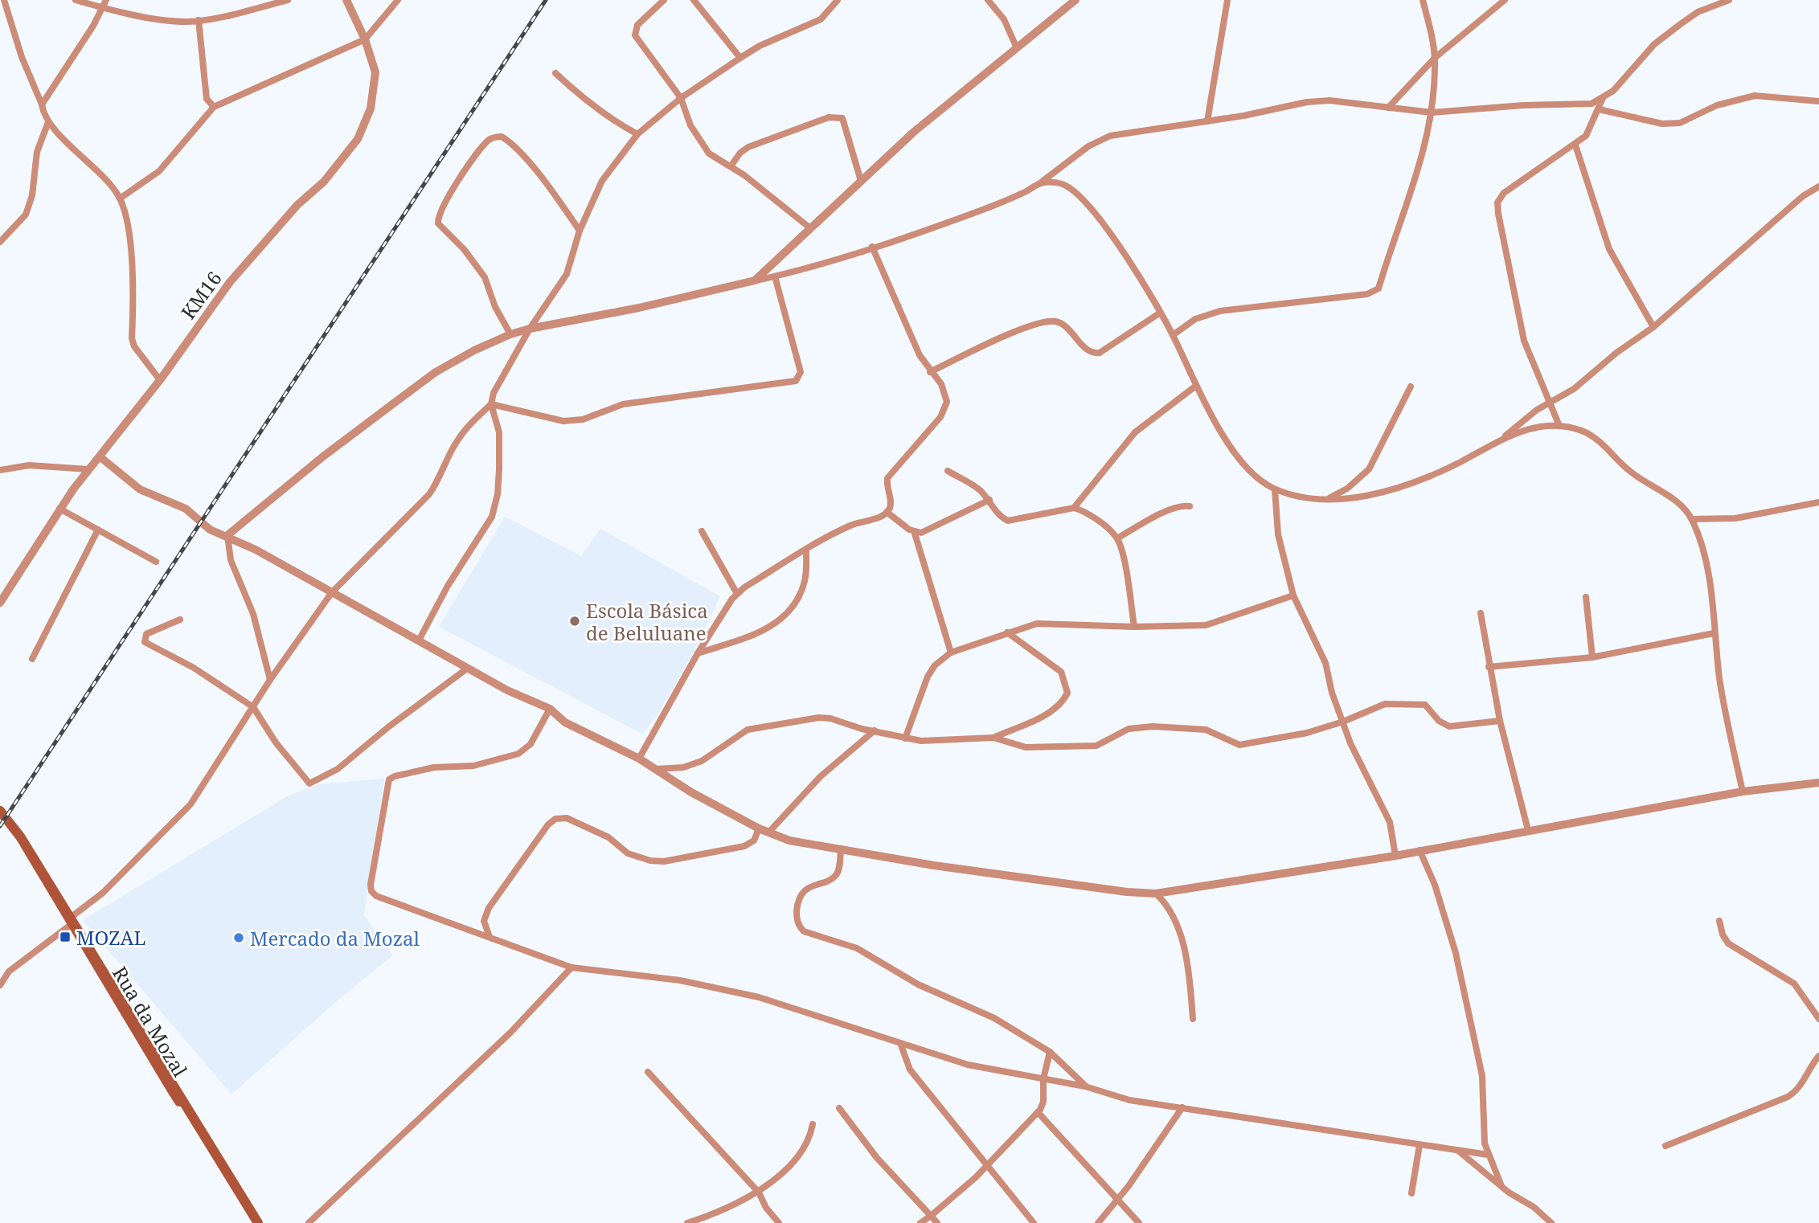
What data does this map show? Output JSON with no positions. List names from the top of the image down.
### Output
{
  "streets": {
    "main road": ["Rua da Mozal"],
    "street": ["KM16"]
  },
  "places": {
    "other": ["Escola Básica de Beluluane", "Mercado da Mozal"],
    "transit": ["MOZAL"]
  }
}
